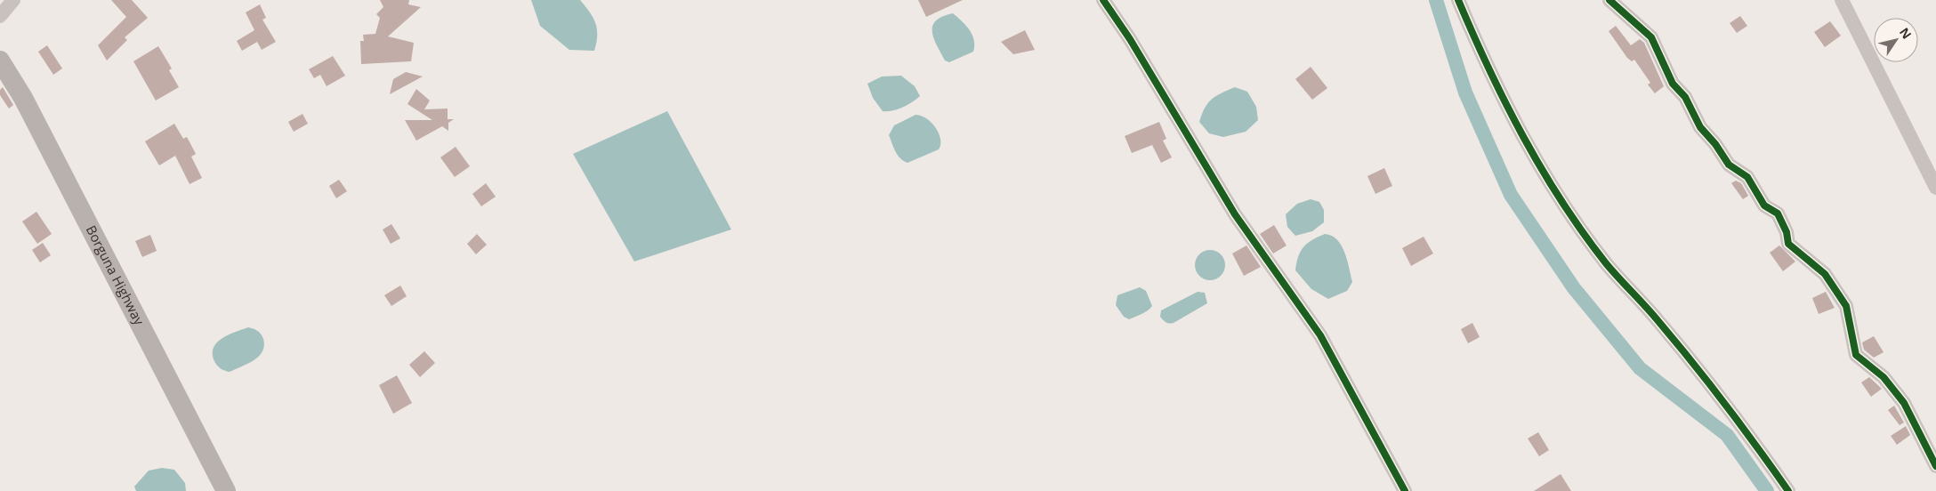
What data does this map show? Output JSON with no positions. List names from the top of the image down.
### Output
{
  "streets": {
    "main road": ["Borguna Highway"]
  },
  "north": "top right"
}
